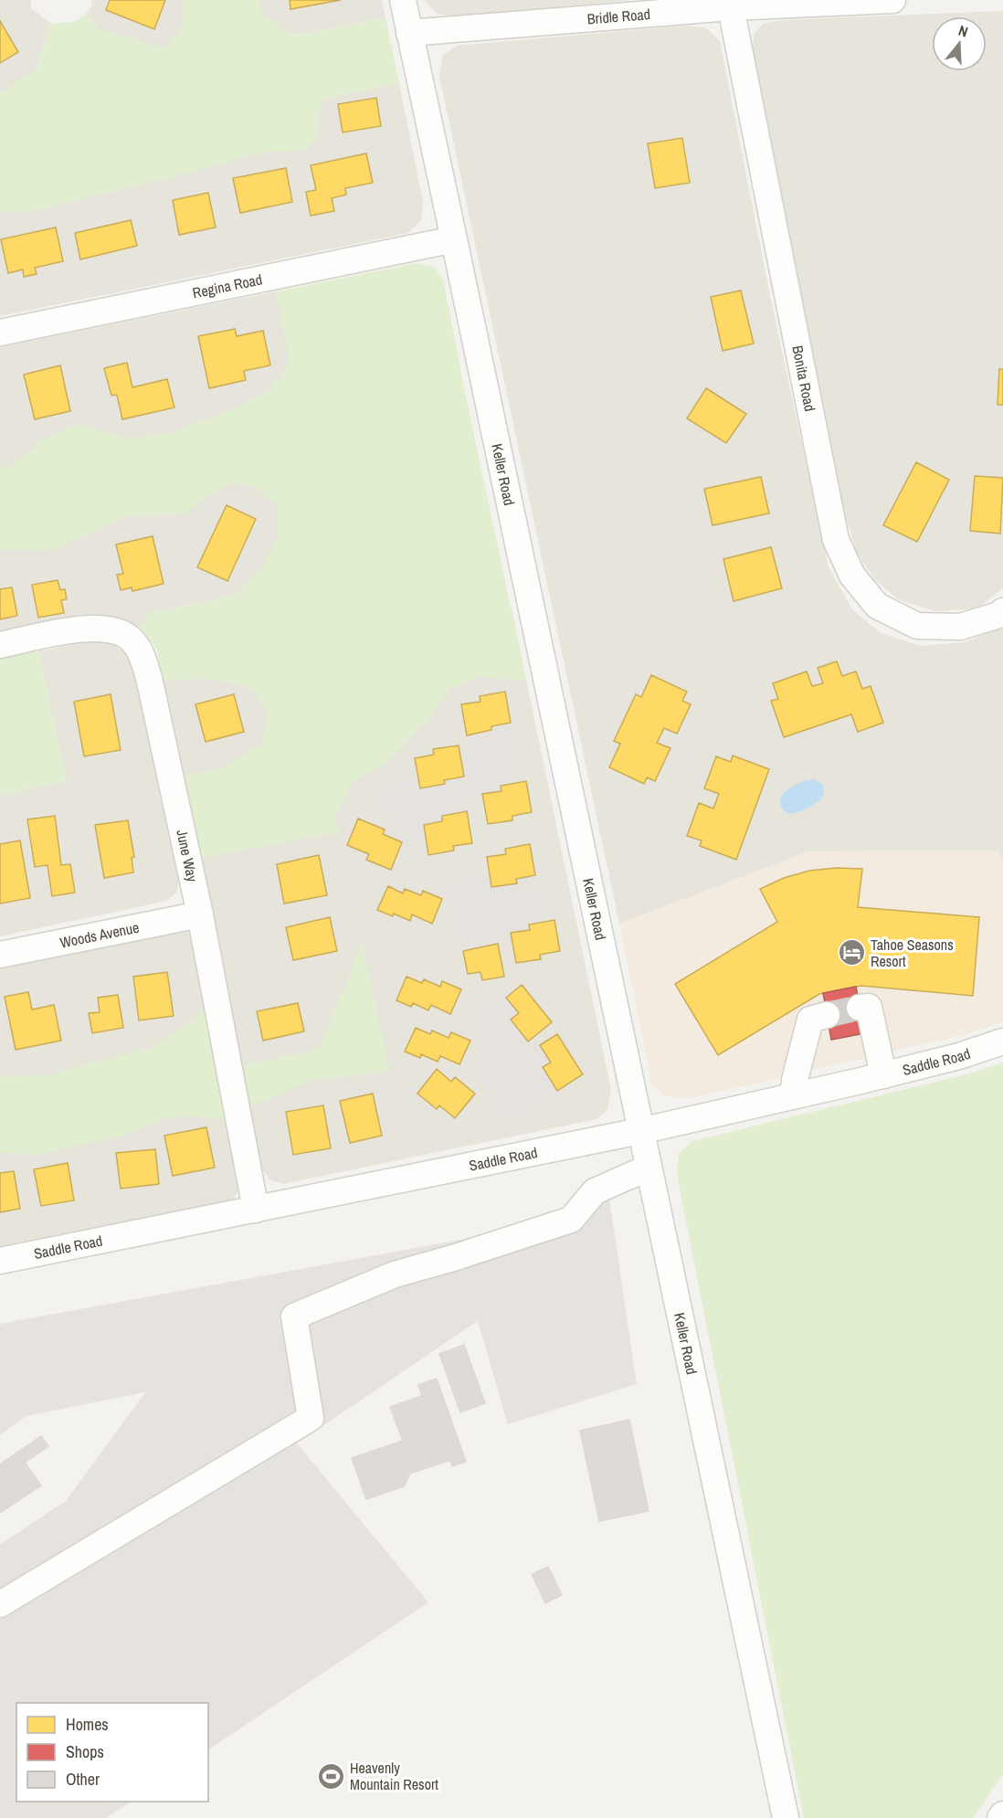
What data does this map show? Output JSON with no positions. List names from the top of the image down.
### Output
{
  "streets": {
    "street": [
      "Bridle Road",
      "Regina Road",
      "Bonita Road",
      "Keller Road",
      "June Way",
      "Woods Avenue",
      "Saddle Road"
    ]
  },
  "crossings": [
    ["Bridle Road", "Bonita Road"],
    ["Bridle Road", "Keller Road"],
    ["Regina Road", "Keller Road"],
    ["Keller Road", "Saddle Road"],
    ["June Way", "Woods Avenue"],
    ["June Way", "Saddle Road"]
  ],
  "places": {
    "hotel": ["Tahoe Seasons Resort"],
    "sports": ["Heavenly Mountain Resort"]
  },
  "legend": ["Homes", "Shops", "Other"],
  "north": "top"
}
